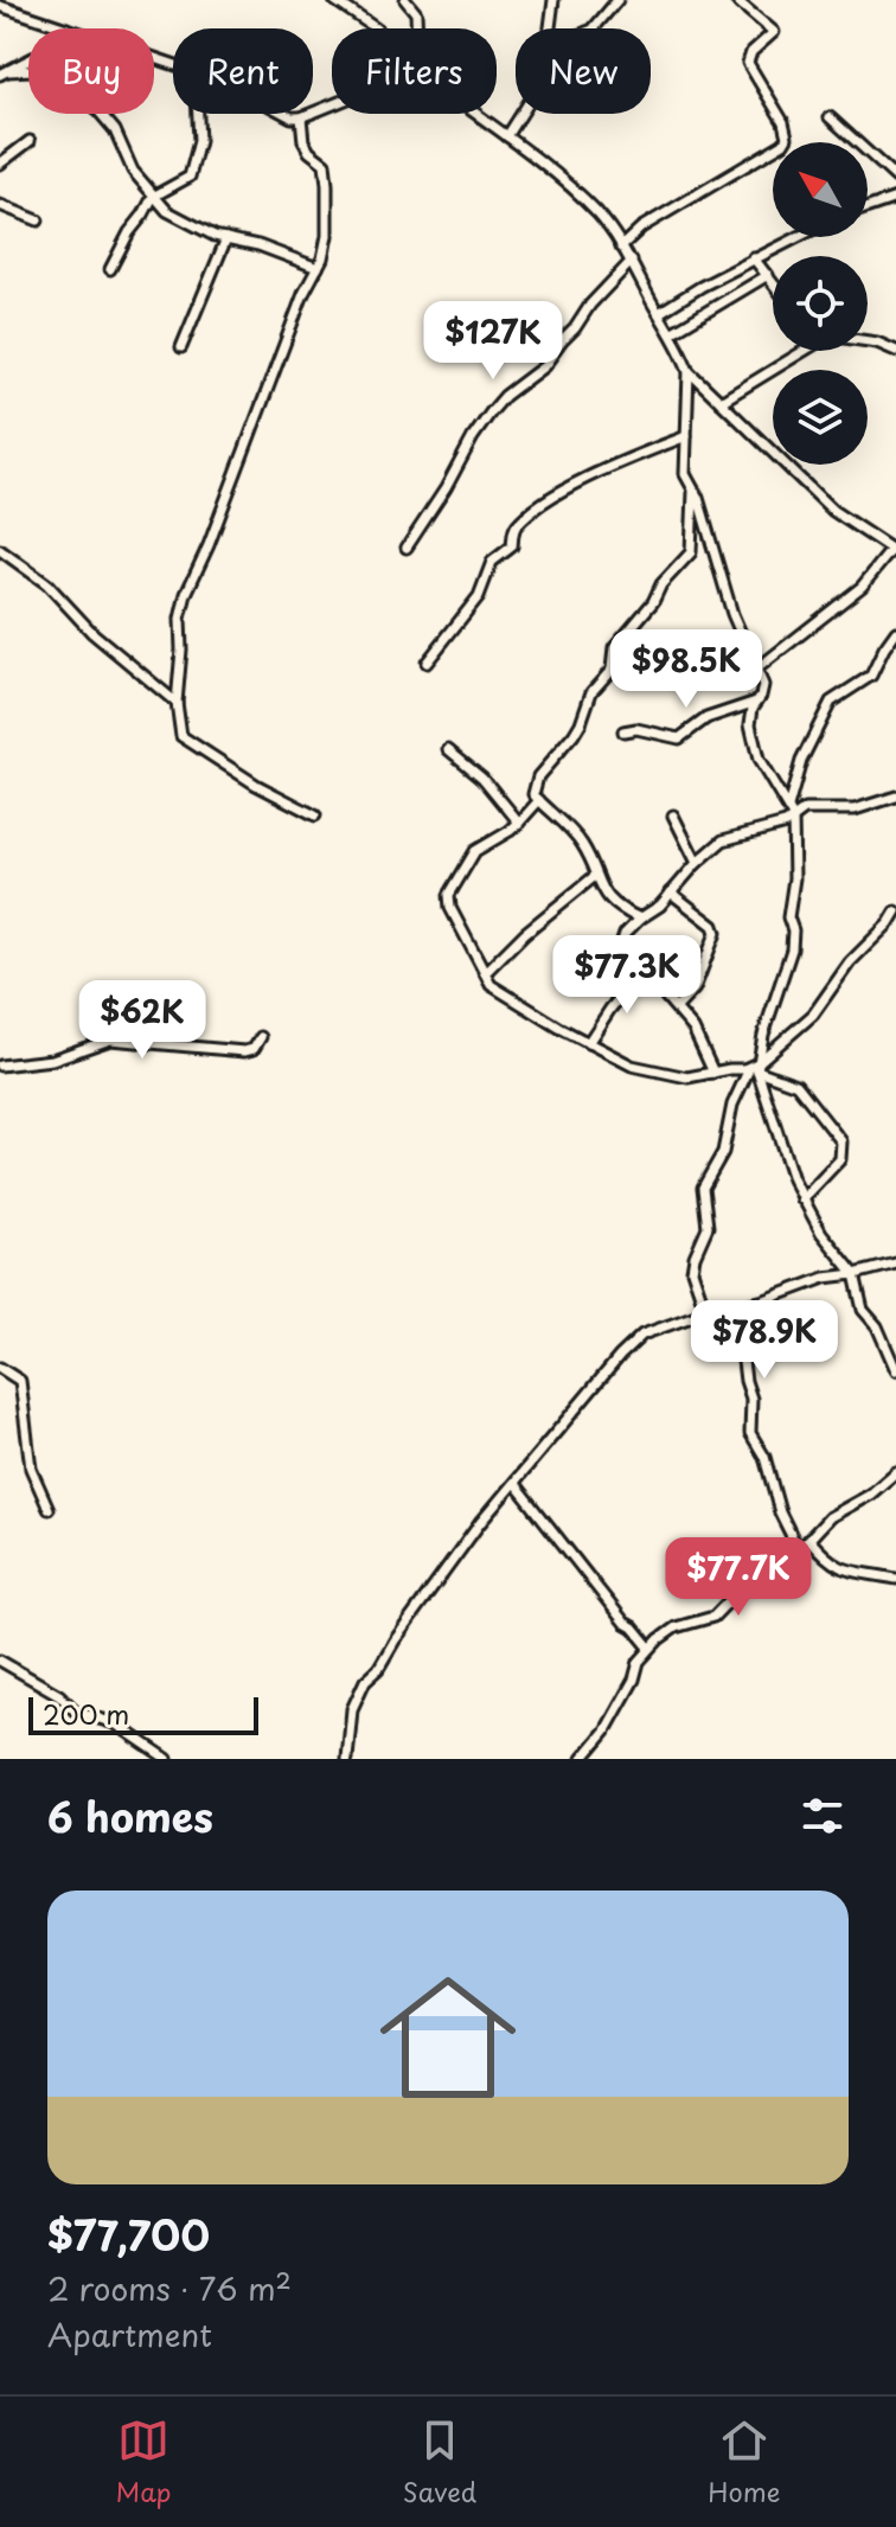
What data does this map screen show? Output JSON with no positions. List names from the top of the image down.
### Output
{
  "scale_bar": "200 m",
  "north": "top left",
  "page": {
    "chip": [
      "Buy",
      "Rent",
      "Filters",
      "New"
    ],
    "price": [
      "$127K",
      "$98.5K",
      "$77.3K",
      "$62K",
      "$78.9K",
      "$77.7K"
    ],
    "scale": "200 m",
    "heading": "6 homes",
    "list": [
      {
        "name": "$77,700",
        "note": "2 rooms · 76 m² · Apartment"
      }
    ],
    "tabs": ["Map", "Saved", "Home"]
  }
}
